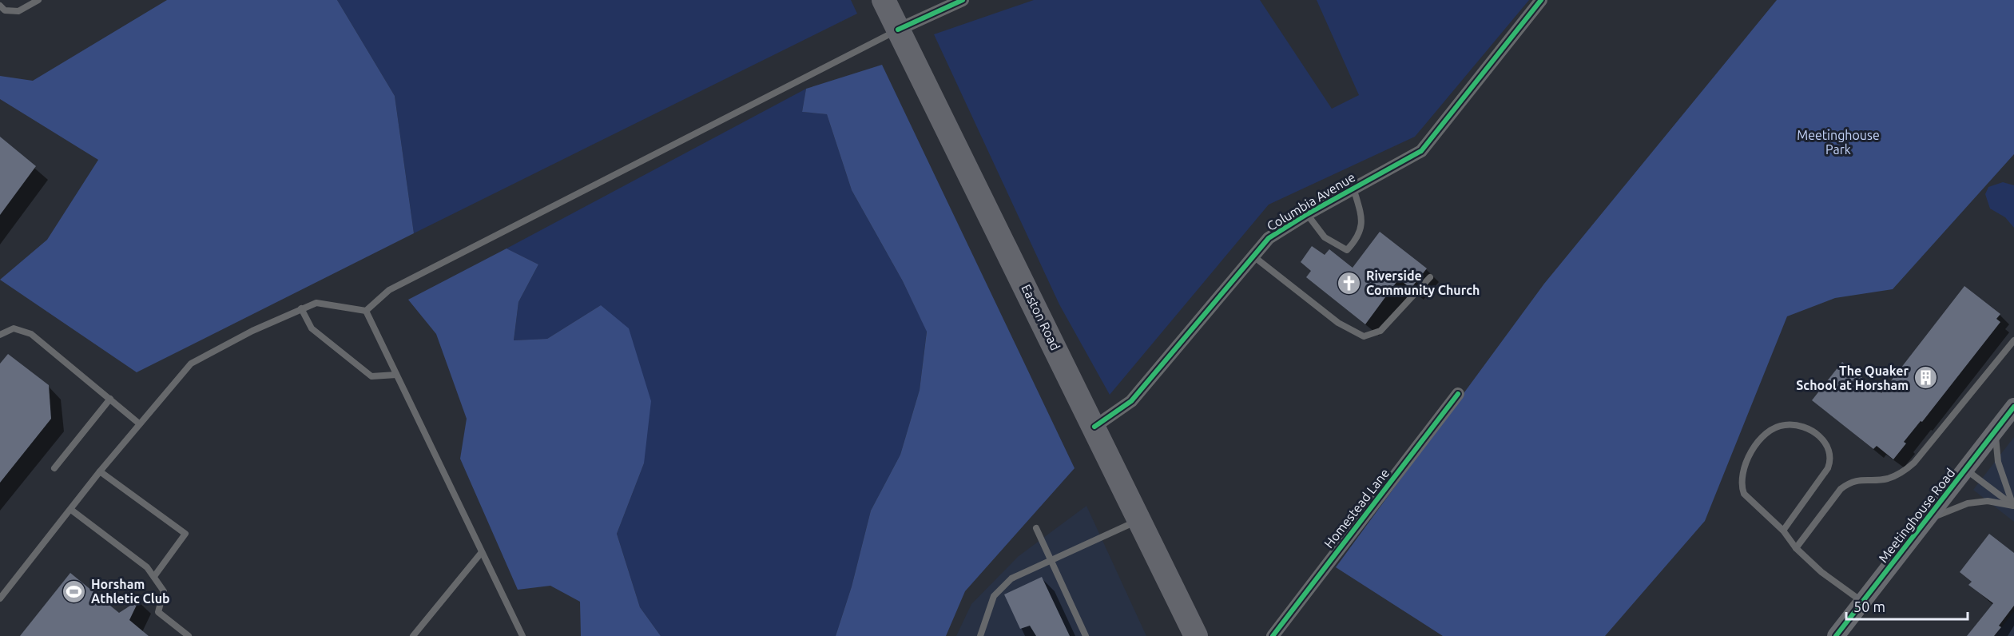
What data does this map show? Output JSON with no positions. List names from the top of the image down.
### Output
{
  "streets": {
    "highway": ["Easton Road"],
    "street": ["Columbia Avenue", "Homestead Lane", "Meetinghouse Road"]
  },
  "crossings": [
    ["Columbia Avenue", "Easton Road"]
  ],
  "parks": ["Meetinghouse Park"],
  "places": {
    "church": ["Riverside Community Church"],
    "building": ["The Quaker School at Horsham"],
    "sports": ["Horsham Athletic Club"]
  },
  "scale_bar": "50 m"
}
